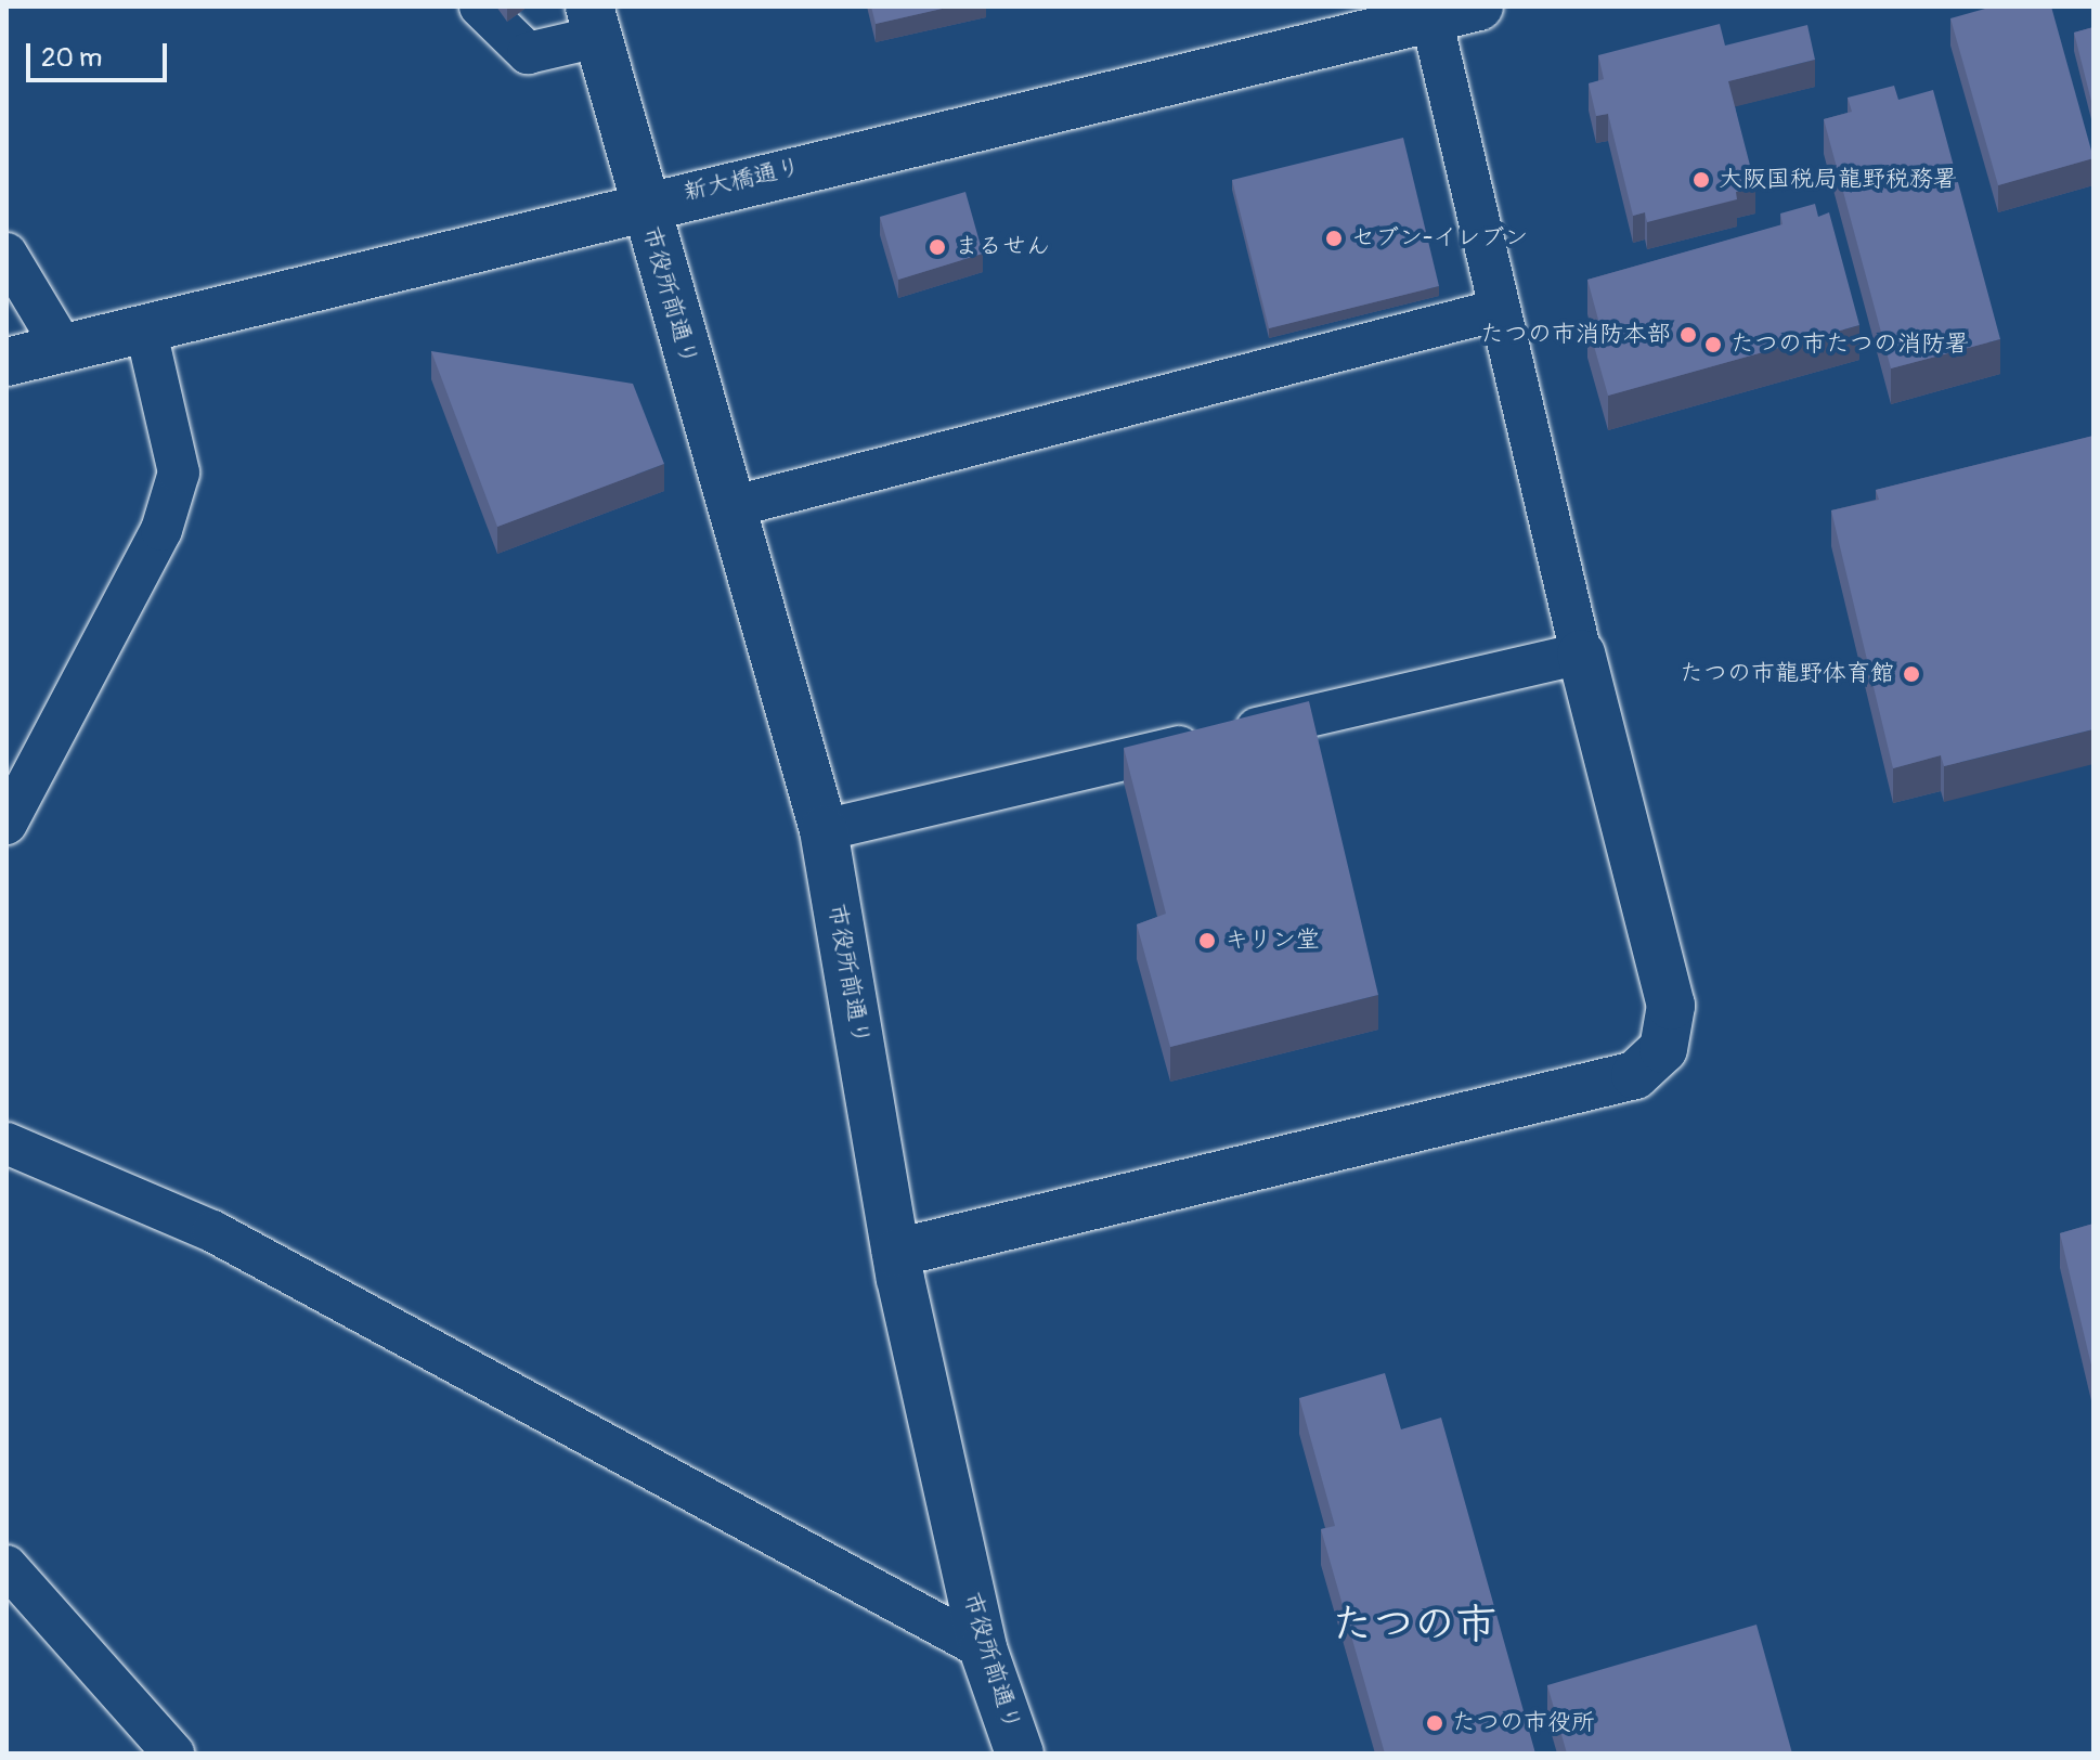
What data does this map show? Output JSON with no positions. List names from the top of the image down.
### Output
{
  "streets": {
    "street": ["新大橋通り", "市役所前通り"]
  },
  "crossings": [
    ["新大橋通り", "市役所前通り"]
  ],
  "districts": ["たつの市"],
  "places": [
    "大阪国税局龍野税務署",
    "セブン-イレブン",
    "まるせん",
    "たつの市消防本部",
    "たつの市たつの消防署",
    "たつの市龍野体育館",
    "キリン堂",
    "たつの市役所"
  ],
  "scale_bar": "20 m"
}
